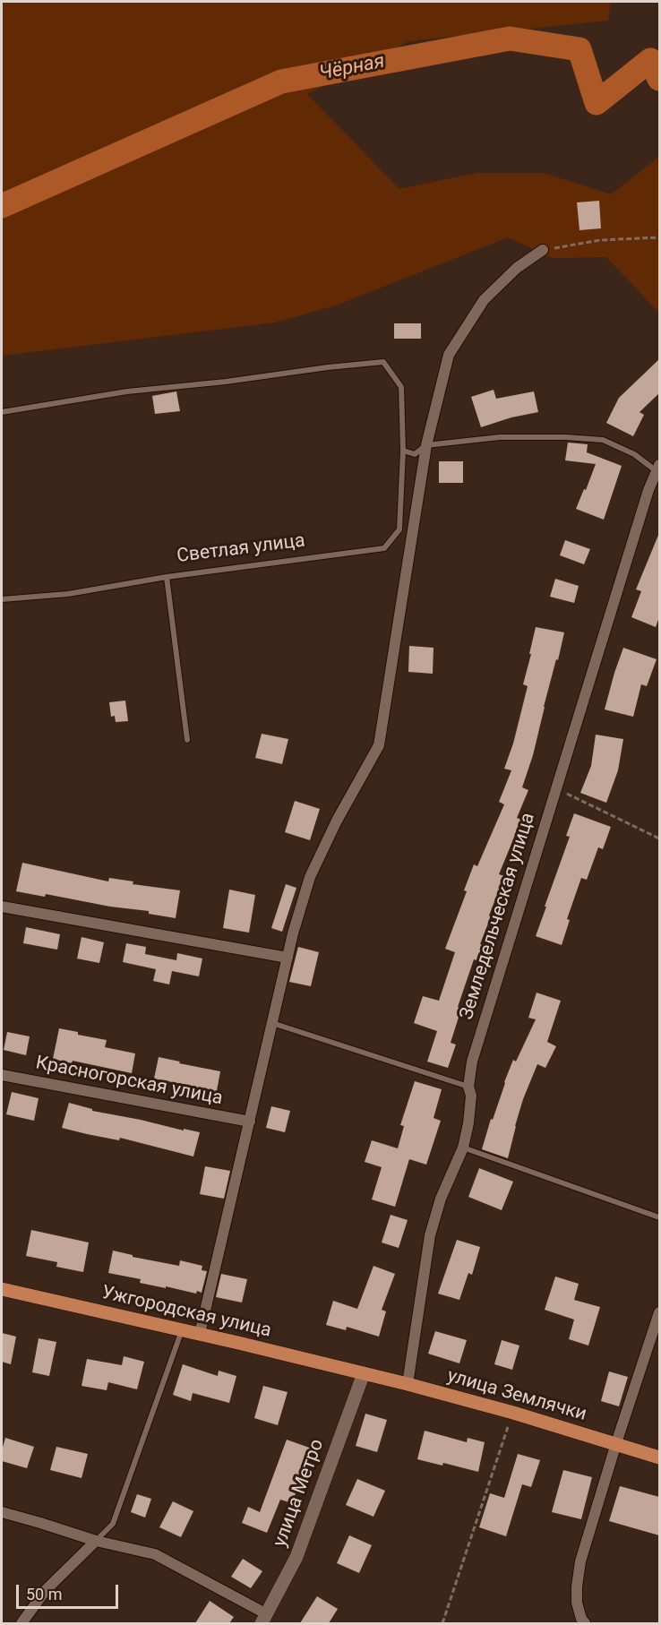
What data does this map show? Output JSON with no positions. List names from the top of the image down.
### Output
{
  "streets": {
    "main road": ["Ужгородская улица", "улица Землячки"],
    "street": ["Земледельческая улица", "Красногорская улица", "улица Метро"],
    "lane": ["Светлая улица"]
  },
  "crossings": [
    ["Земледельческая улица", "улица Землячки"],
    ["Ужгородская улица", "улица Землячки"],
    ["Ужгородская улица", "улица Метро"],
    ["улица Землячки", "улица Метро"]
  ],
  "water": ["Чёрная"],
  "scale_bar": "50 m"
}
